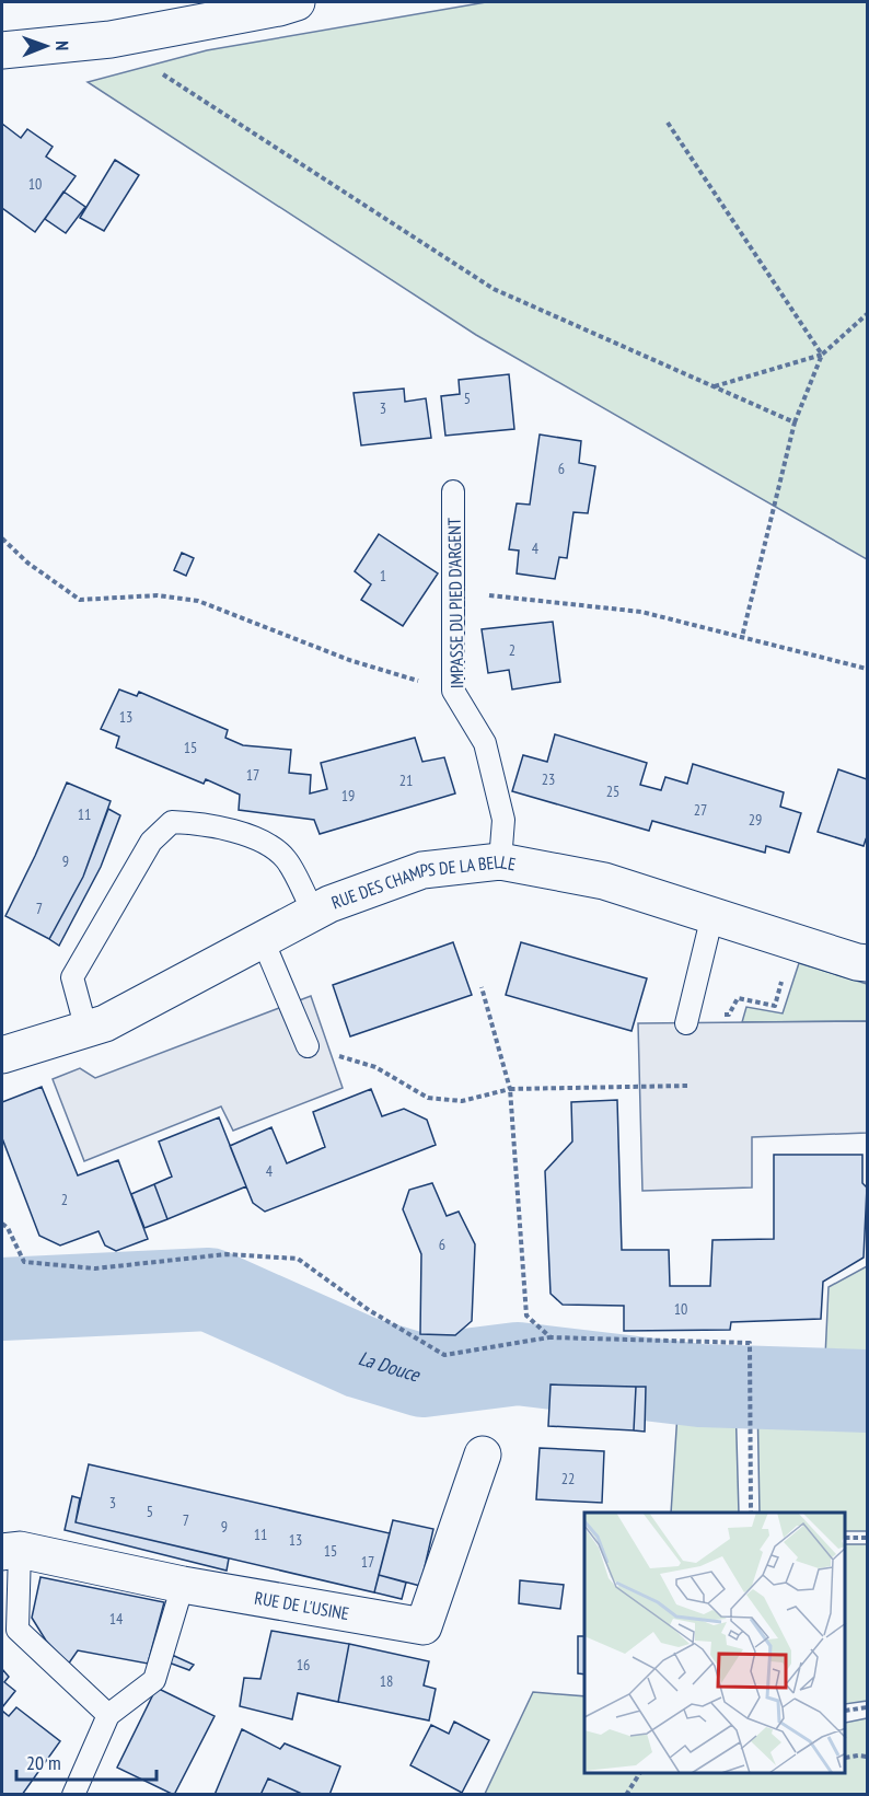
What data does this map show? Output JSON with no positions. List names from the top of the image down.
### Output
{
  "streets": {
    "street": ["RUE DES CHAMPS DE LA BELLE", "RUE DE L'USINE"],
    "lane": ["IMPASSE DU PIED D'ARGENT"]
  },
  "crossings": [
    ["IMPASSE DU PIED D'ARGENT", "RUE DES CHAMPS DE LA BELLE"]
  ],
  "water": ["La Douce"],
  "house_numbers": [
    "10",
    "5",
    "3",
    "6",
    "4",
    "1",
    "2",
    "13",
    "15",
    "17",
    "23",
    "21",
    "25",
    "19",
    "27",
    "11",
    "29",
    "9",
    "7",
    "4",
    "2",
    "6",
    "10",
    "22",
    "3",
    "5",
    "7",
    "9",
    "11",
    "13",
    "15",
    "17",
    "14",
    "16",
    "18"
  ],
  "scale_bar": "20 m",
  "north": "right"
}
